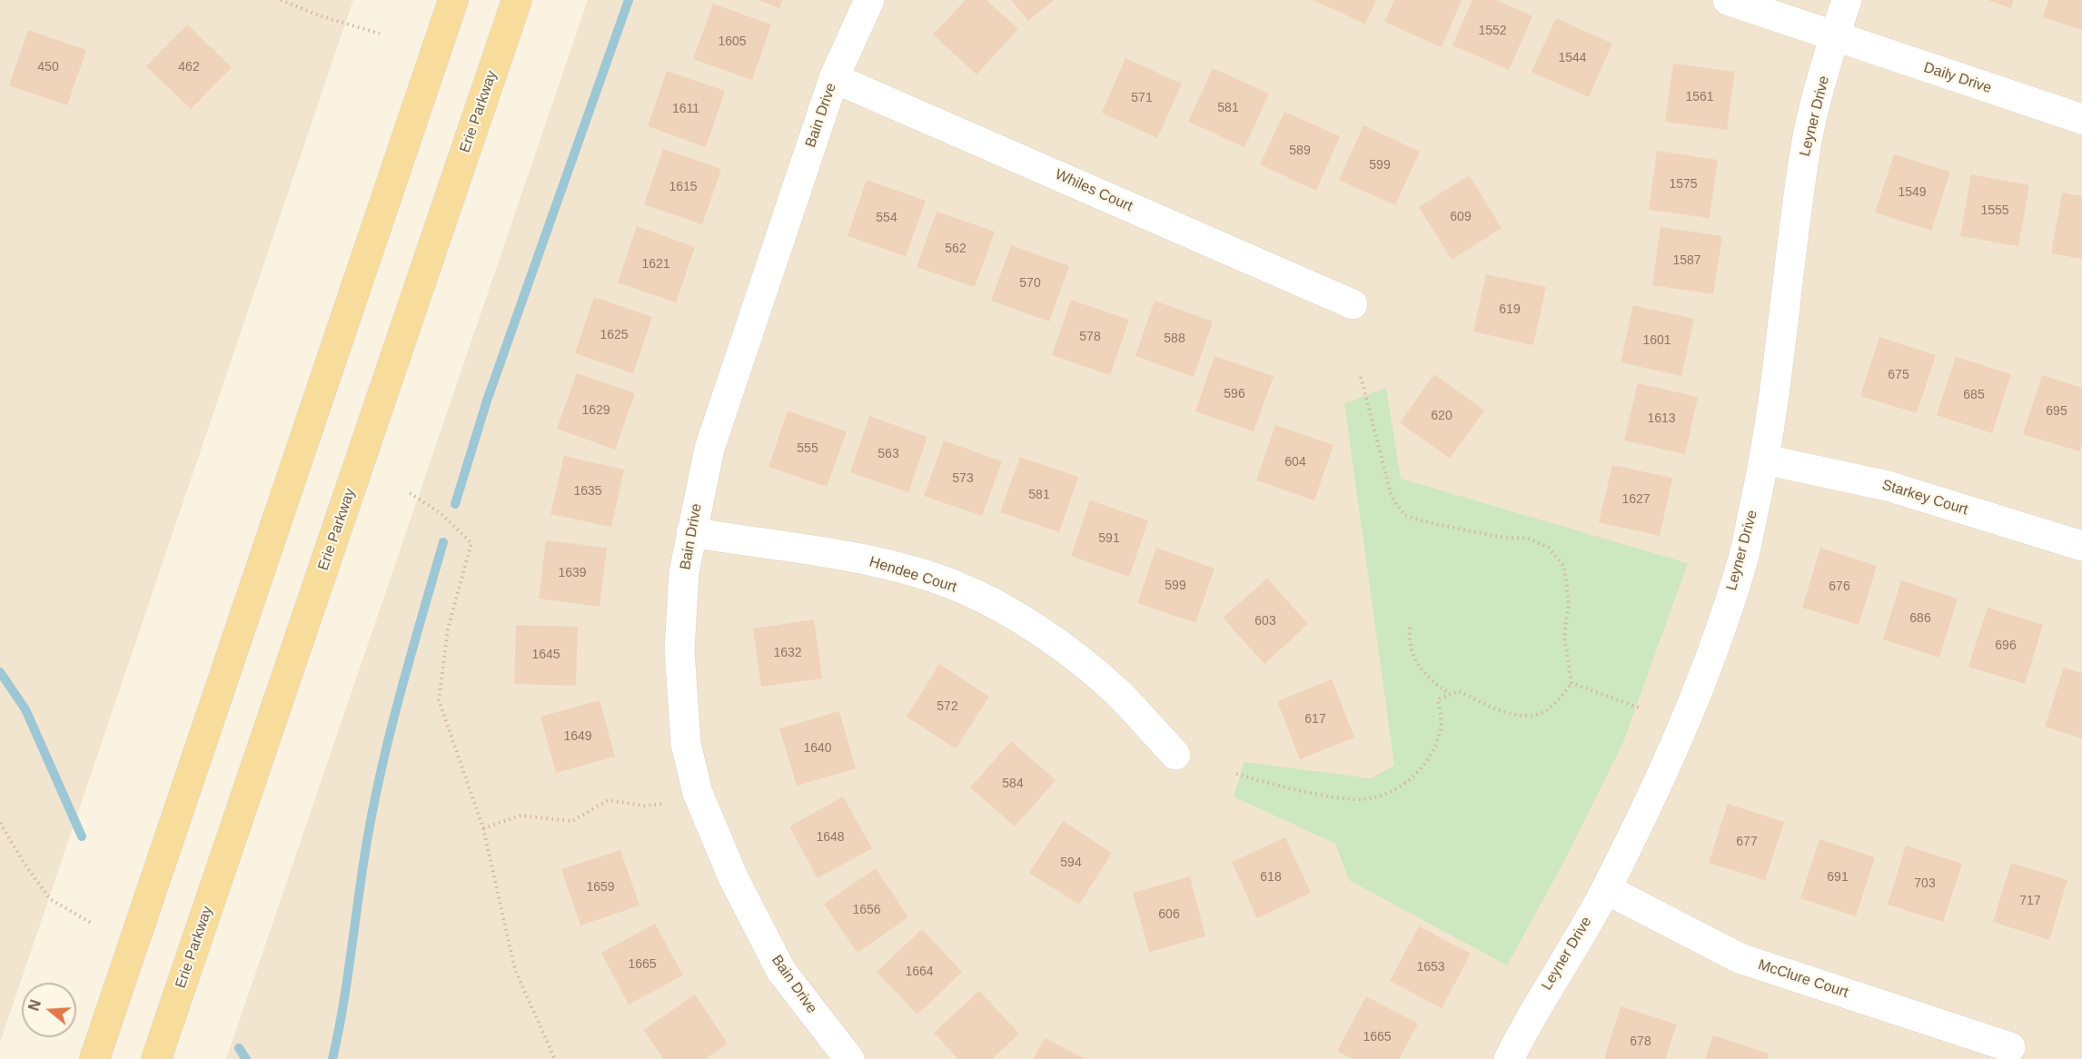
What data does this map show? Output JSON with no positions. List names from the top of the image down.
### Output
{
  "streets": {
    "main road": ["Erie Parkway"],
    "street": [
      "Daily Drive",
      "Bain Drive",
      "Leyner Drive",
      "Whiles Court",
      "Starkey Court",
      "Hendee Court",
      "McClure Court"
    ]
  },
  "crossings": [
    ["Daily Drive", "Leyner Drive"],
    ["Bain Drive", "Whiles Court"],
    ["Bain Drive", "Hendee Court"],
    ["Leyner Drive", "Starkey Court"],
    ["Leyner Drive", "McClure Court"]
  ],
  "house_numbers": [
    "1552",
    "1605",
    "1544",
    "450",
    "462",
    "1561",
    "571",
    "581",
    "1611",
    "589",
    "599",
    "1575",
    "1615",
    "1549",
    "1555",
    "609",
    "554",
    "562",
    "1587",
    "1621",
    "570",
    "619",
    "1625",
    "578",
    "588",
    "1601",
    "675",
    "596",
    "685",
    "1629",
    "695",
    "620",
    "1613",
    "555",
    "563",
    "604",
    "573",
    "1635",
    "581",
    "1627",
    "591",
    "1639",
    "599",
    "676",
    "686",
    "603",
    "696",
    "1632",
    "1645",
    "572",
    "617",
    "1649",
    "1640",
    "584",
    "1648",
    "677",
    "594",
    "618",
    "691",
    "703",
    "1659",
    "717",
    "1656",
    "606",
    "1665",
    "1653",
    "1664",
    "1665",
    "678"
  ],
  "north": "left"
}
